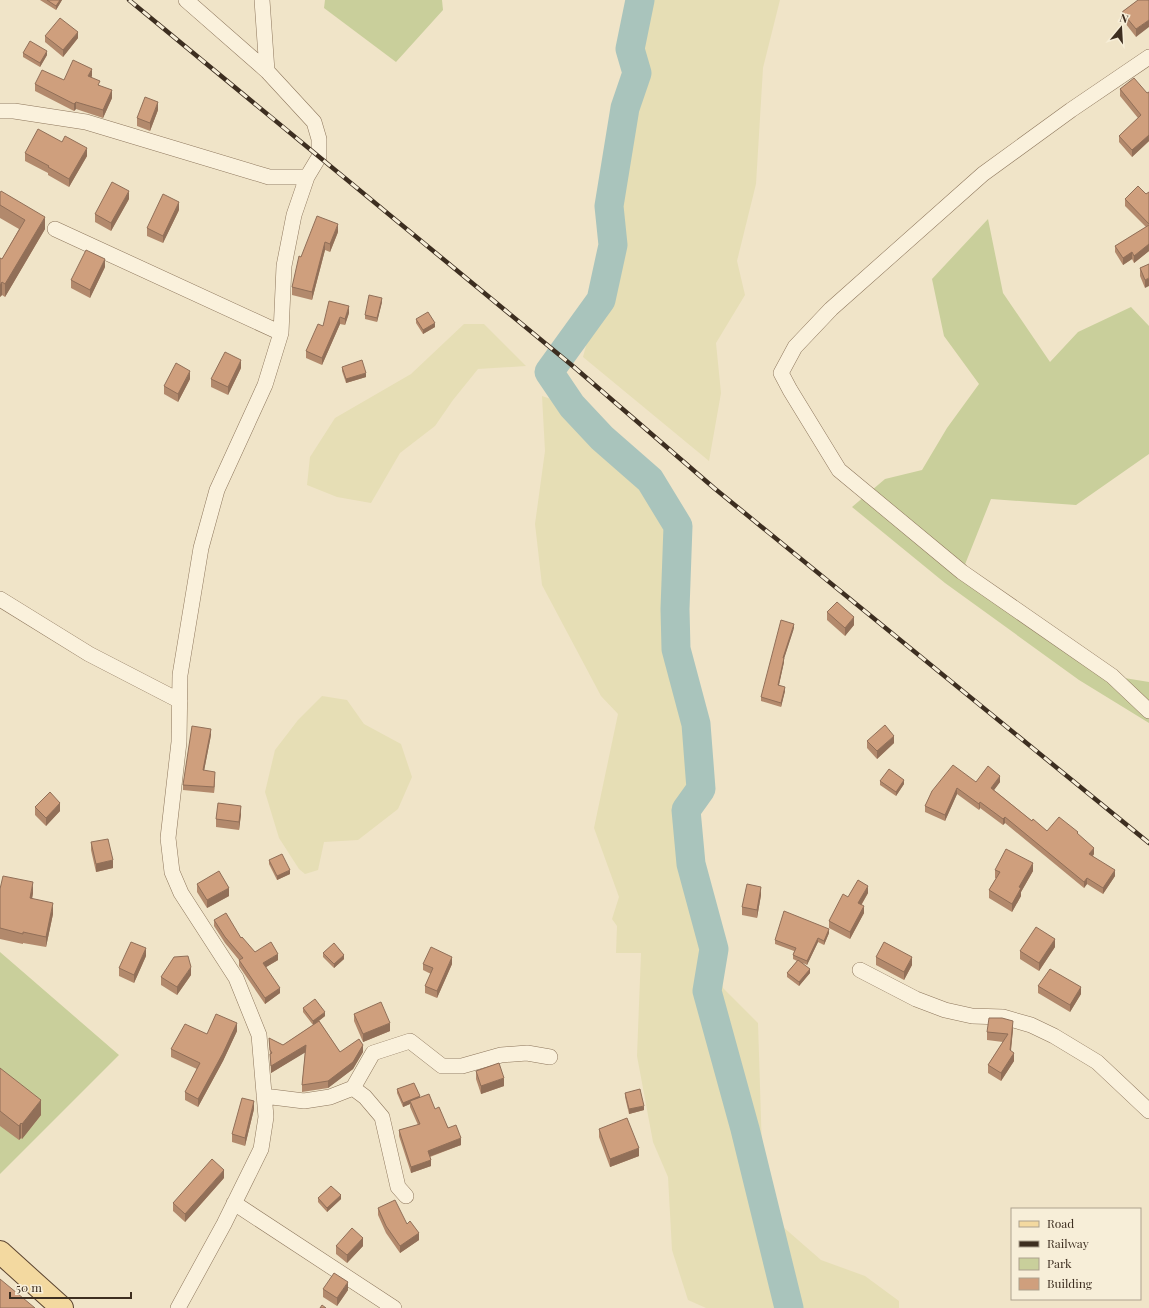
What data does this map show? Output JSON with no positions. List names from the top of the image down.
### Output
{
  "legend": [
    "Road",
    "Railway",
    "Park",
    "Building"
  ],
  "scale_bar": "50 m",
  "north": "top"
}
